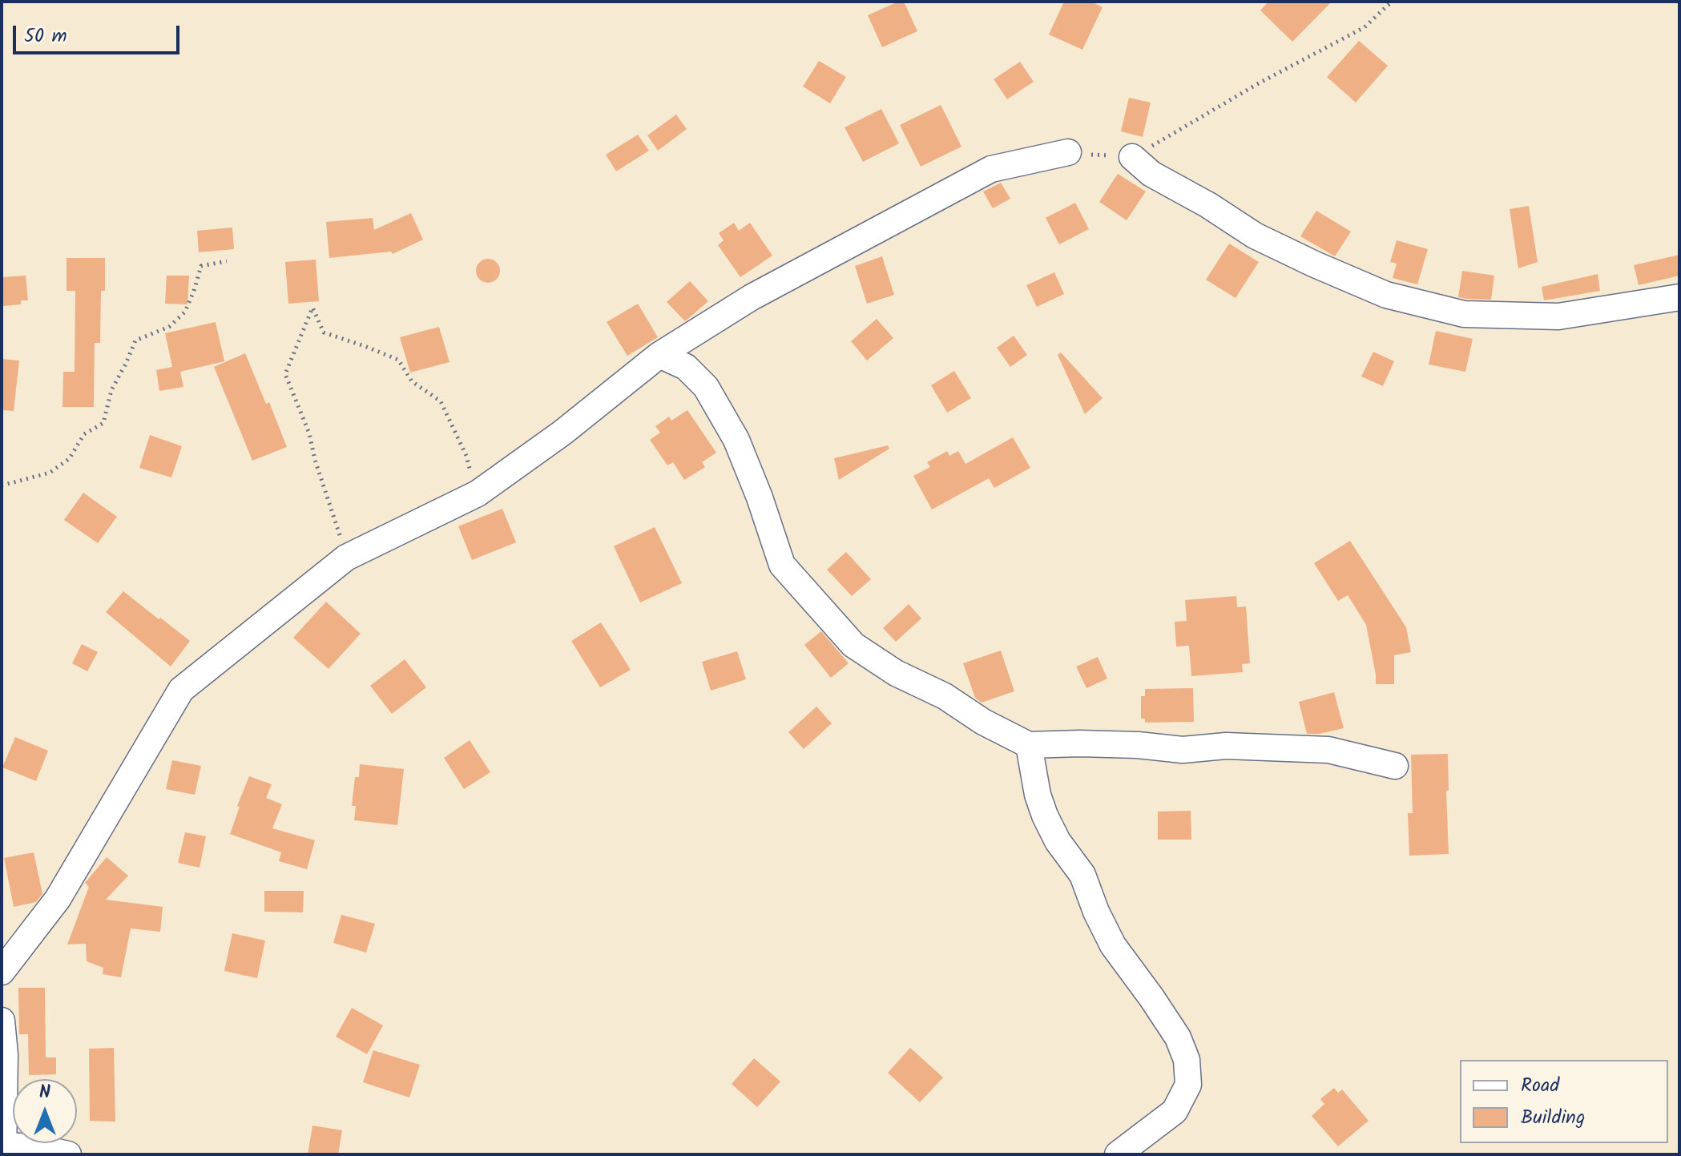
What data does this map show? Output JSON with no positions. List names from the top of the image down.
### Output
{
  "legend": ["Road", "Building"],
  "scale_bar": "50 m",
  "north": "top"
}
